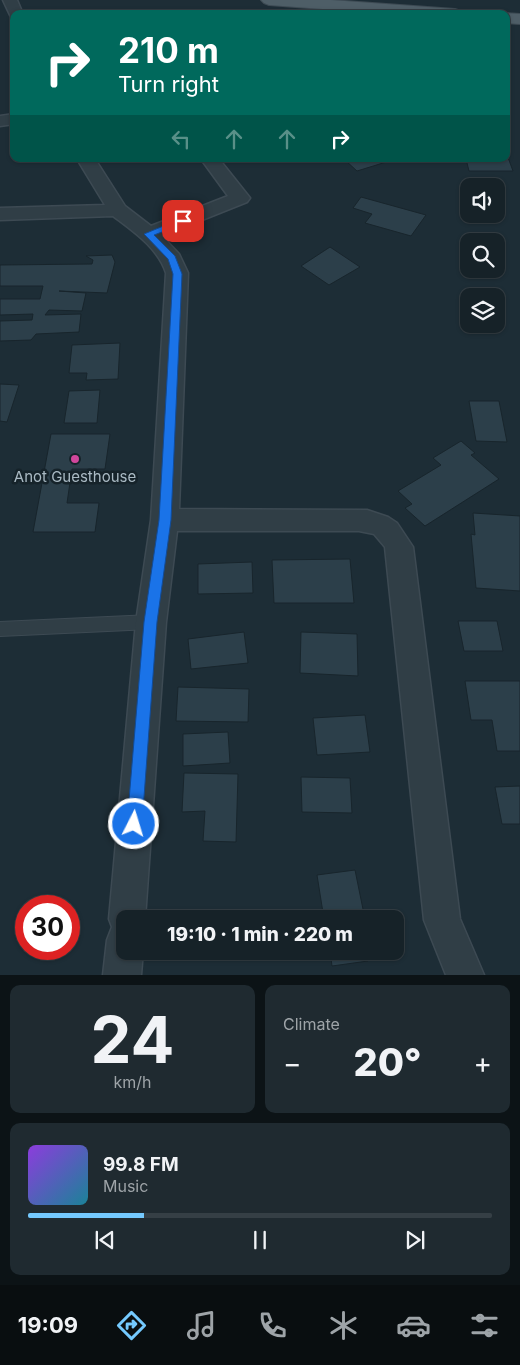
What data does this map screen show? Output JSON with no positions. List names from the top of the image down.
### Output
{
  "places": ["Anot Guesthouse"],
  "page": {
    "turn": ["210 m", "Turn right"],
    "limit": "30",
    "trip": "19:10 · 1 min · 220 m",
    "tile": [
      ["24", "km/h"],
      "Climate"
    ],
    "heat": ["−", "20°", "+"],
    "song": ["99.8 FM", "Music"],
    "tabs": "19:09"
  }
}
